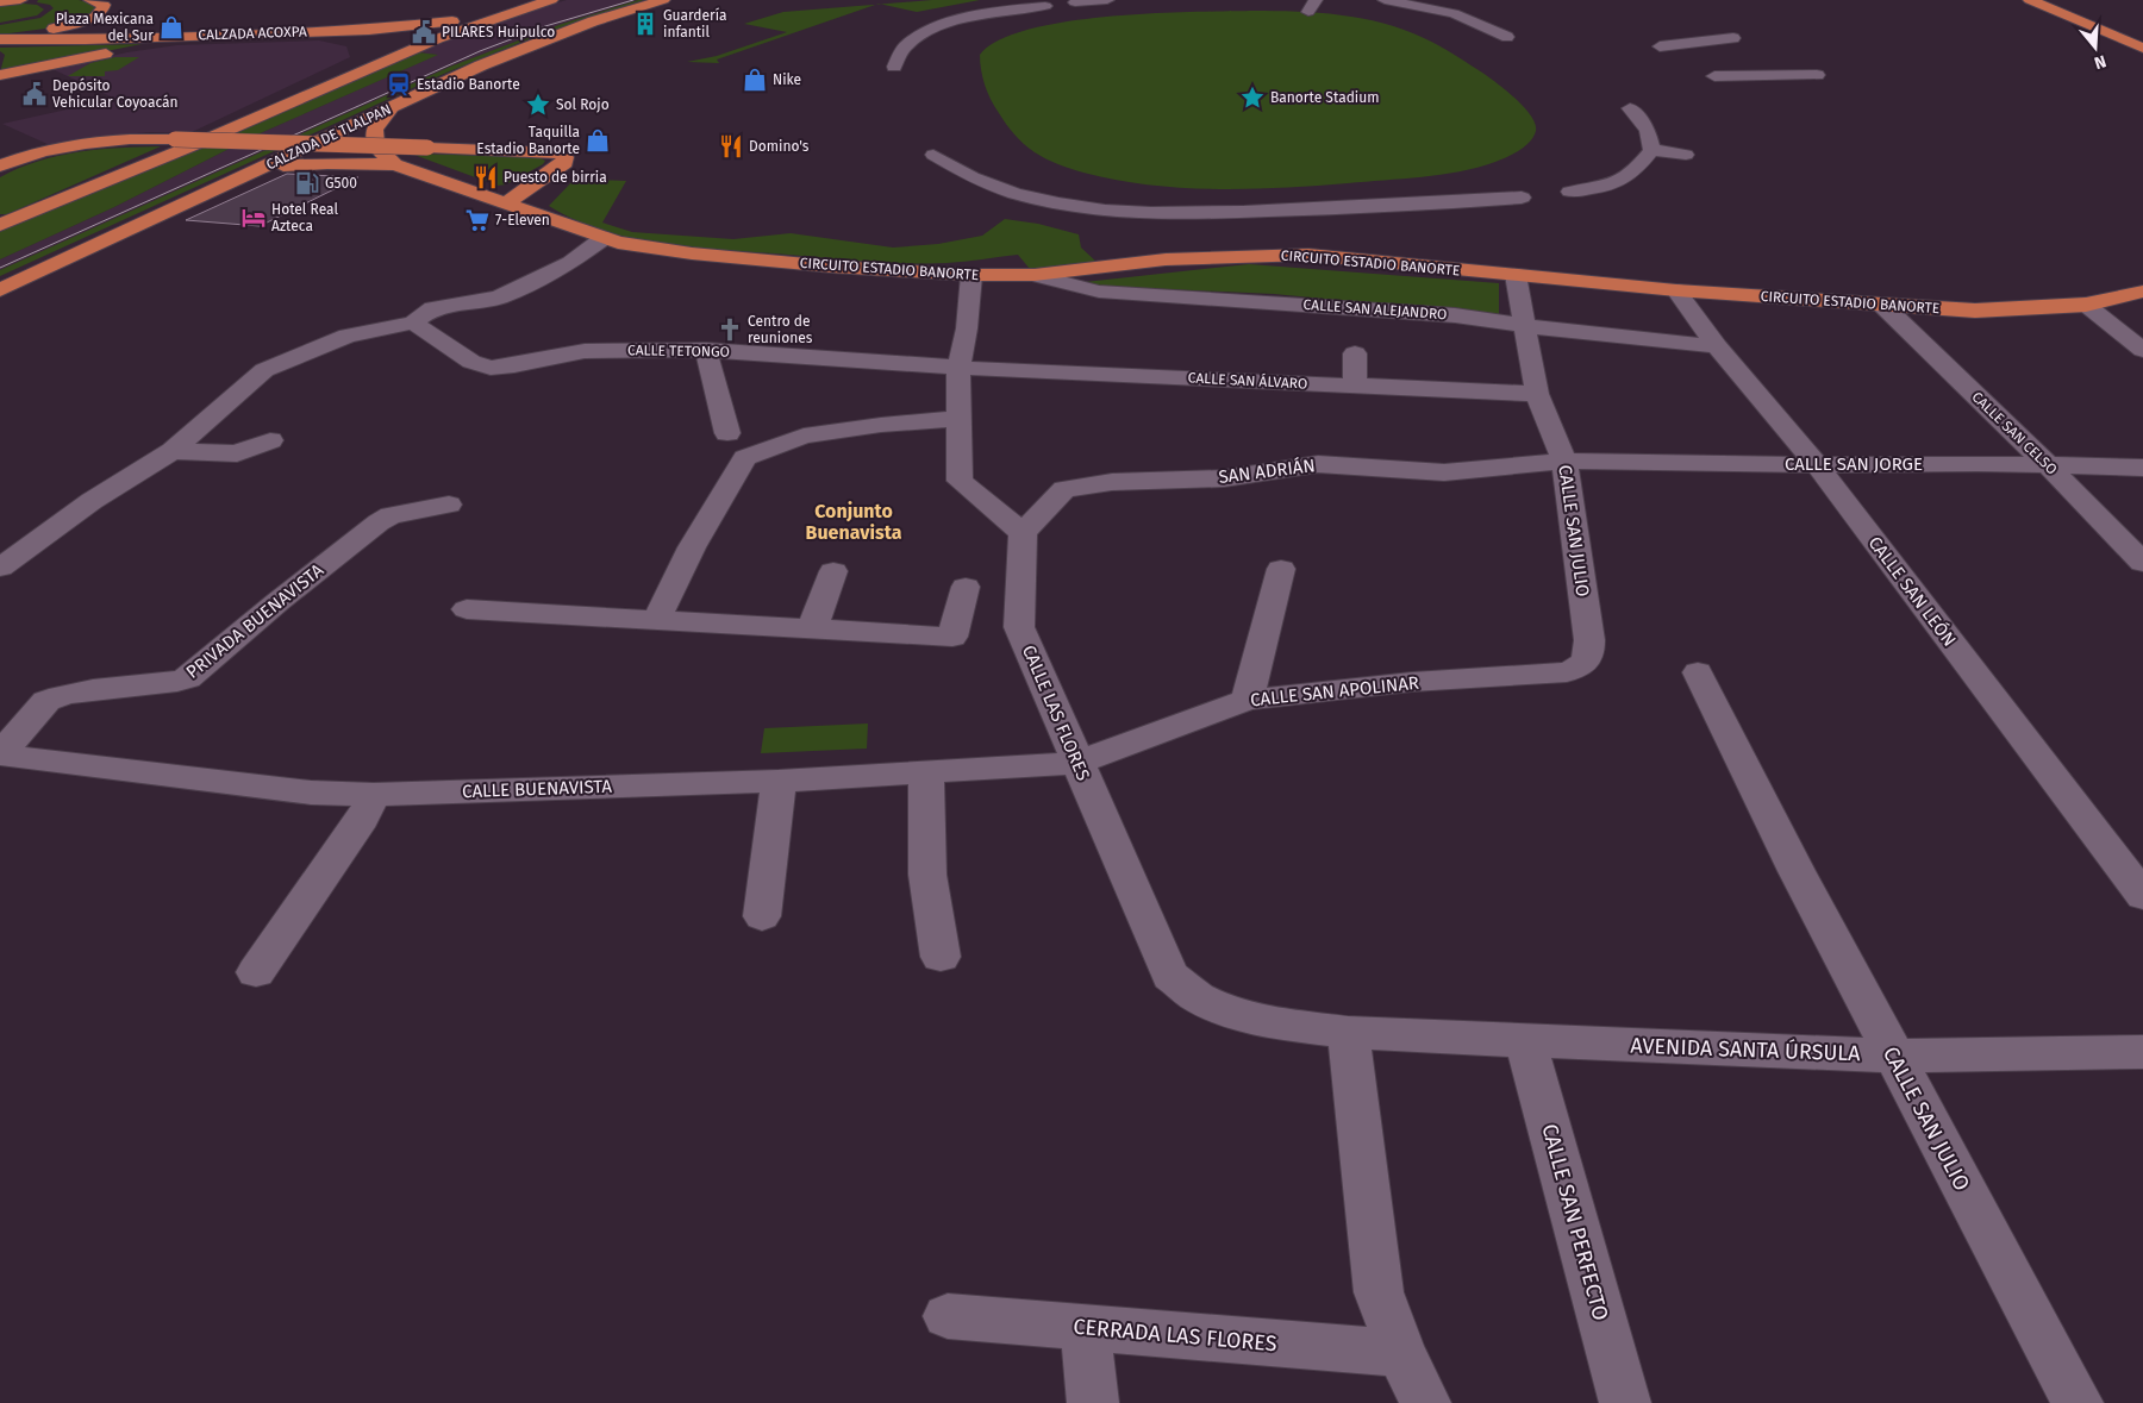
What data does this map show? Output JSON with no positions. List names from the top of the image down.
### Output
{
  "streets": {
    "main road": ["CALZADA ACOXPA", "CALZADA DE TLALPAN", "CIRCUITO ESTADIO BANORTE"],
    "street": [
      "CALLE SAN ALEJANDRO",
      "CALLE TETONGO",
      "CALLE SAN ÁLVARO",
      "CALLE SAN CELSO",
      "CALLE SAN JORGE",
      "SAN ADRIÁN",
      "CALLE SAN JULIO",
      "CALLE SAN LEÓN",
      "PRIVADA BUENAVISTA",
      "CALLE SAN APOLINAR",
      "CALLE LAS FLORES",
      "CALLE BUENAVISTA",
      "AVENIDA SANTA ÚRSULA",
      "CALLE SAN PERFECTO",
      "CERRADA LAS FLORES"
    ]
  },
  "crossings": [
    ["CALZADA DE TLALPAN", "CIRCUITO ESTADIO BANORTE"],
    ["CIRCUITO ESTADIO BANORTE", "CALLE SAN ALEJANDRO"],
    ["CIRCUITO ESTADIO BANORTE", "CALLE SAN CELSO"],
    ["CIRCUITO ESTADIO BANORTE", "CALLE SAN JULIO"],
    ["CIRCUITO ESTADIO BANORTE", "CALLE SAN LEÓN"],
    ["CALLE SAN ALEJANDRO", "CALLE SAN JULIO"],
    ["CALLE SAN ALEJANDRO", "CALLE SAN LEÓN"],
    ["CALLE TETONGO", "CALLE SAN ÁLVARO"],
    ["CALLE SAN ÁLVARO", "CALLE SAN JULIO"],
    ["CALLE SAN CELSO", "CALLE SAN JORGE"],
    ["CALLE SAN JORGE", "SAN ADRIÁN"],
    ["CALLE SAN JORGE", "CALLE SAN JULIO"],
    ["CALLE SAN JORGE", "CALLE SAN LEÓN"],
    ["SAN ADRIÁN", "CALLE SAN JULIO"],
    ["SAN ADRIÁN", "CALLE LAS FLORES"],
    ["CALLE SAN JULIO", "CALLE SAN APOLINAR"],
    ["CALLE SAN JULIO", "AVENIDA SANTA ÚRSULA"],
    ["PRIVADA BUENAVISTA", "CALLE BUENAVISTA"],
    ["CALLE SAN APOLINAR", "CALLE LAS FLORES"],
    ["CALLE SAN APOLINAR", "CALLE BUENAVISTA"],
    ["CALLE LAS FLORES", "CALLE BUENAVISTA"],
    ["CALLE LAS FLORES", "AVENIDA SANTA ÚRSULA"],
    ["AVENIDA SANTA ÚRSULA", "CALLE SAN PERFECTO"]
  ],
  "districts": ["Conjunto Buenavista"],
  "places": {
    "building": ["Guardería infantil"],
    "shop": ["Plaza Mexicana del Sur", "Nike", "Taquilla Estadio Banorte"],
    "public building": ["PILARES Huipulco", "Depósito Vehicular Coyoacán"],
    "station": ["Estadio Banorte"],
    "place": ["Banorte Stadium", "Sol Rojo"],
    "restaurant": ["Domino's", "Puesto de birria"],
    "fuel station": ["G500"],
    "hotel": ["Hotel Real Azteca"],
    "supermarket": ["7-Eleven"],
    "church": ["Centro de reuniones"]
  },
  "north": "bottom"
}
